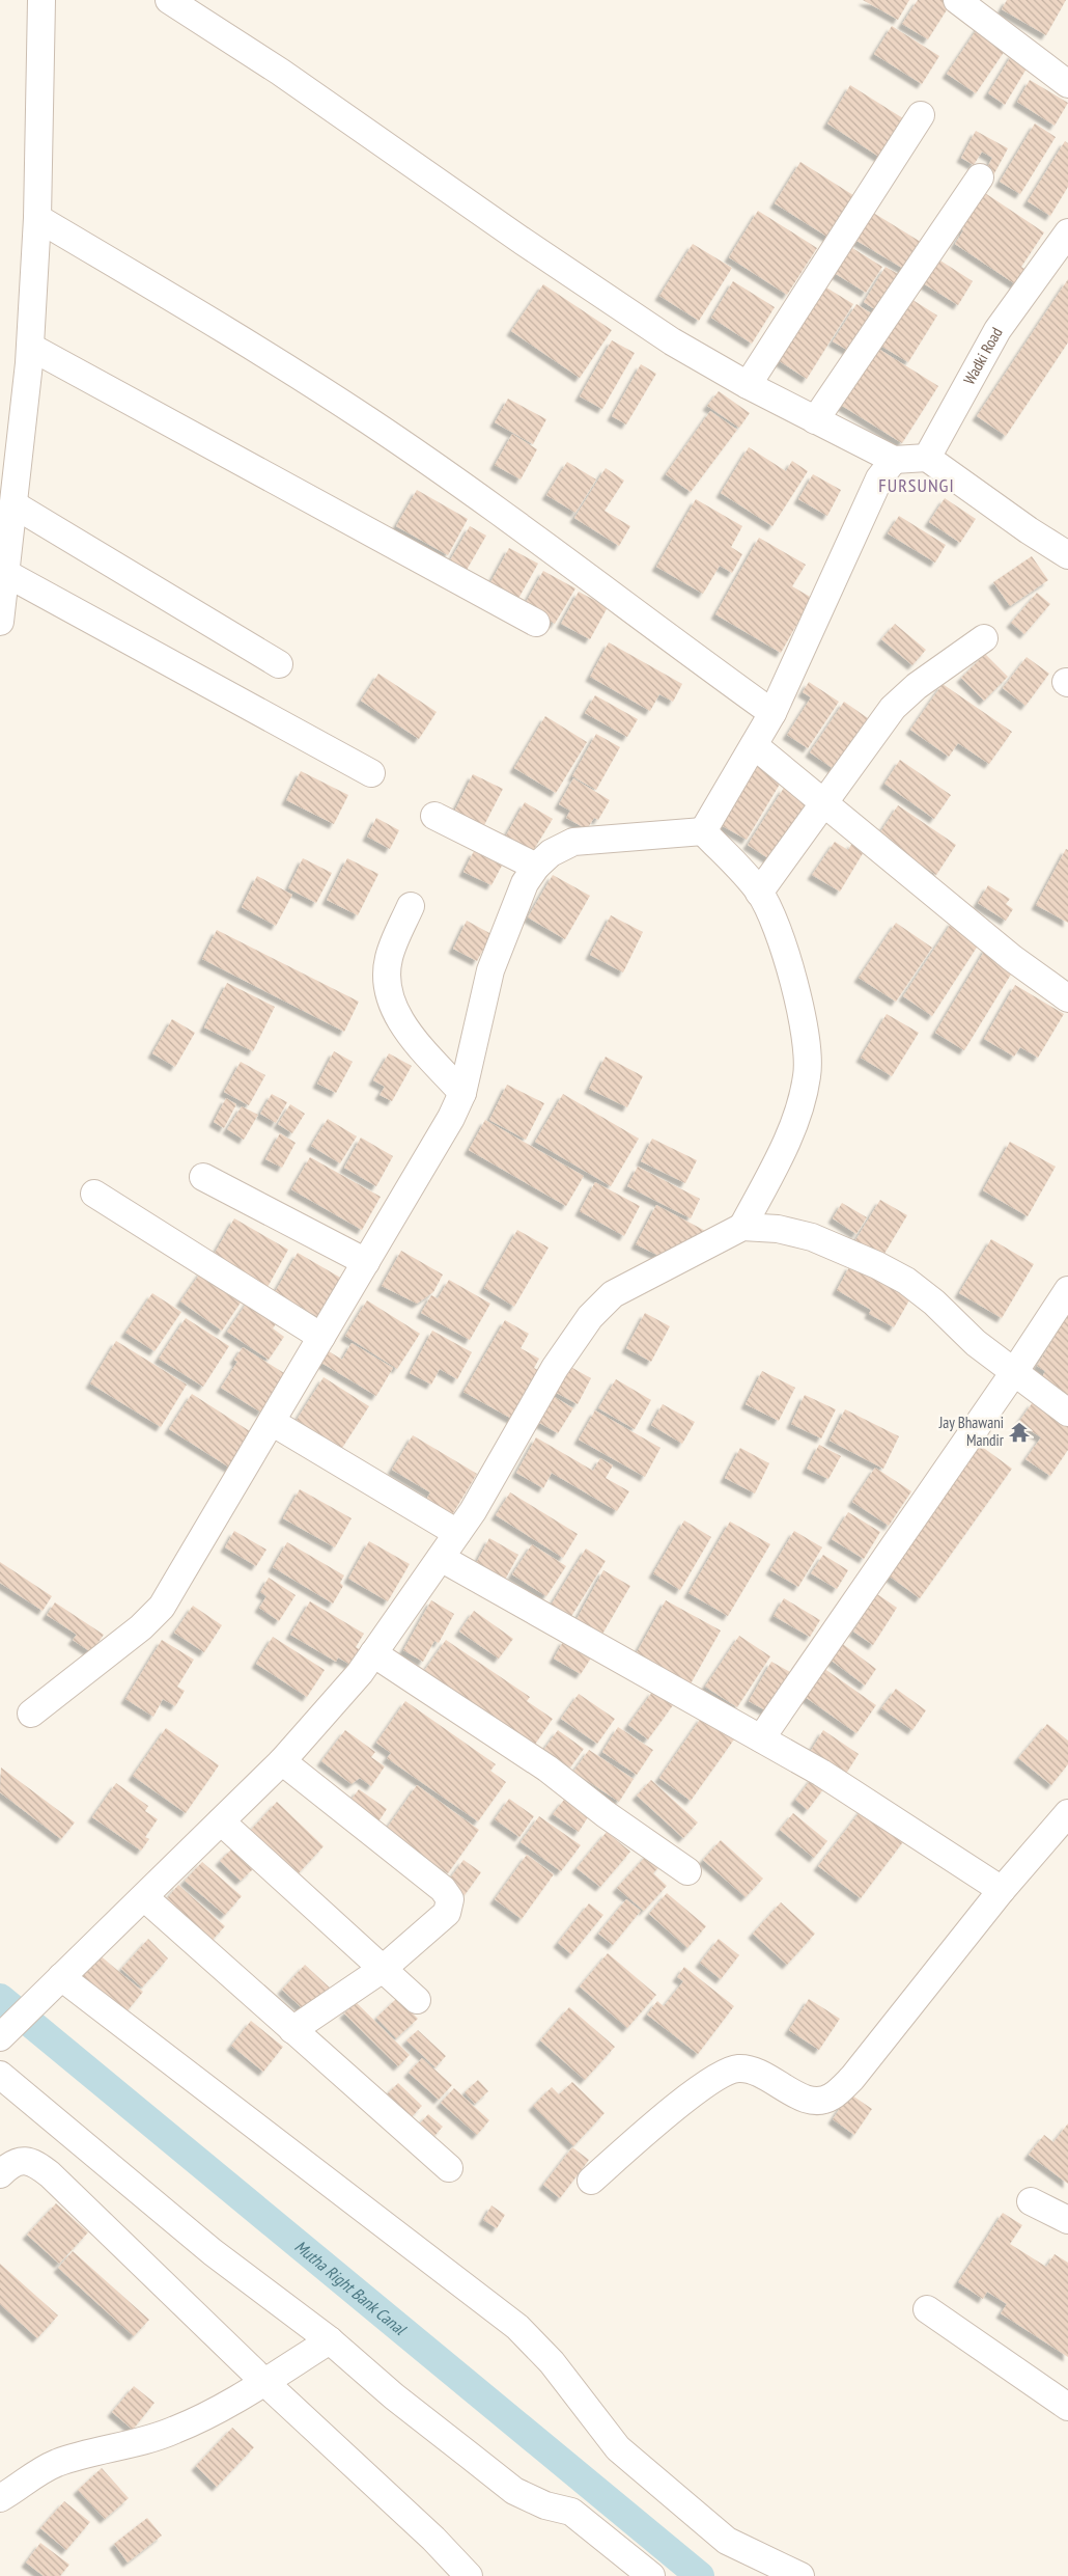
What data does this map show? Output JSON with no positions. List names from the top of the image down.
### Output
{
  "streets": {
    "street": ["Wadki Road"]
  },
  "districts": ["FURSUNGI"],
  "water": ["Mutha Right Bank Canal"],
  "places": {
    "temple": ["Jay Bhawani Mandir"]
  }
}
